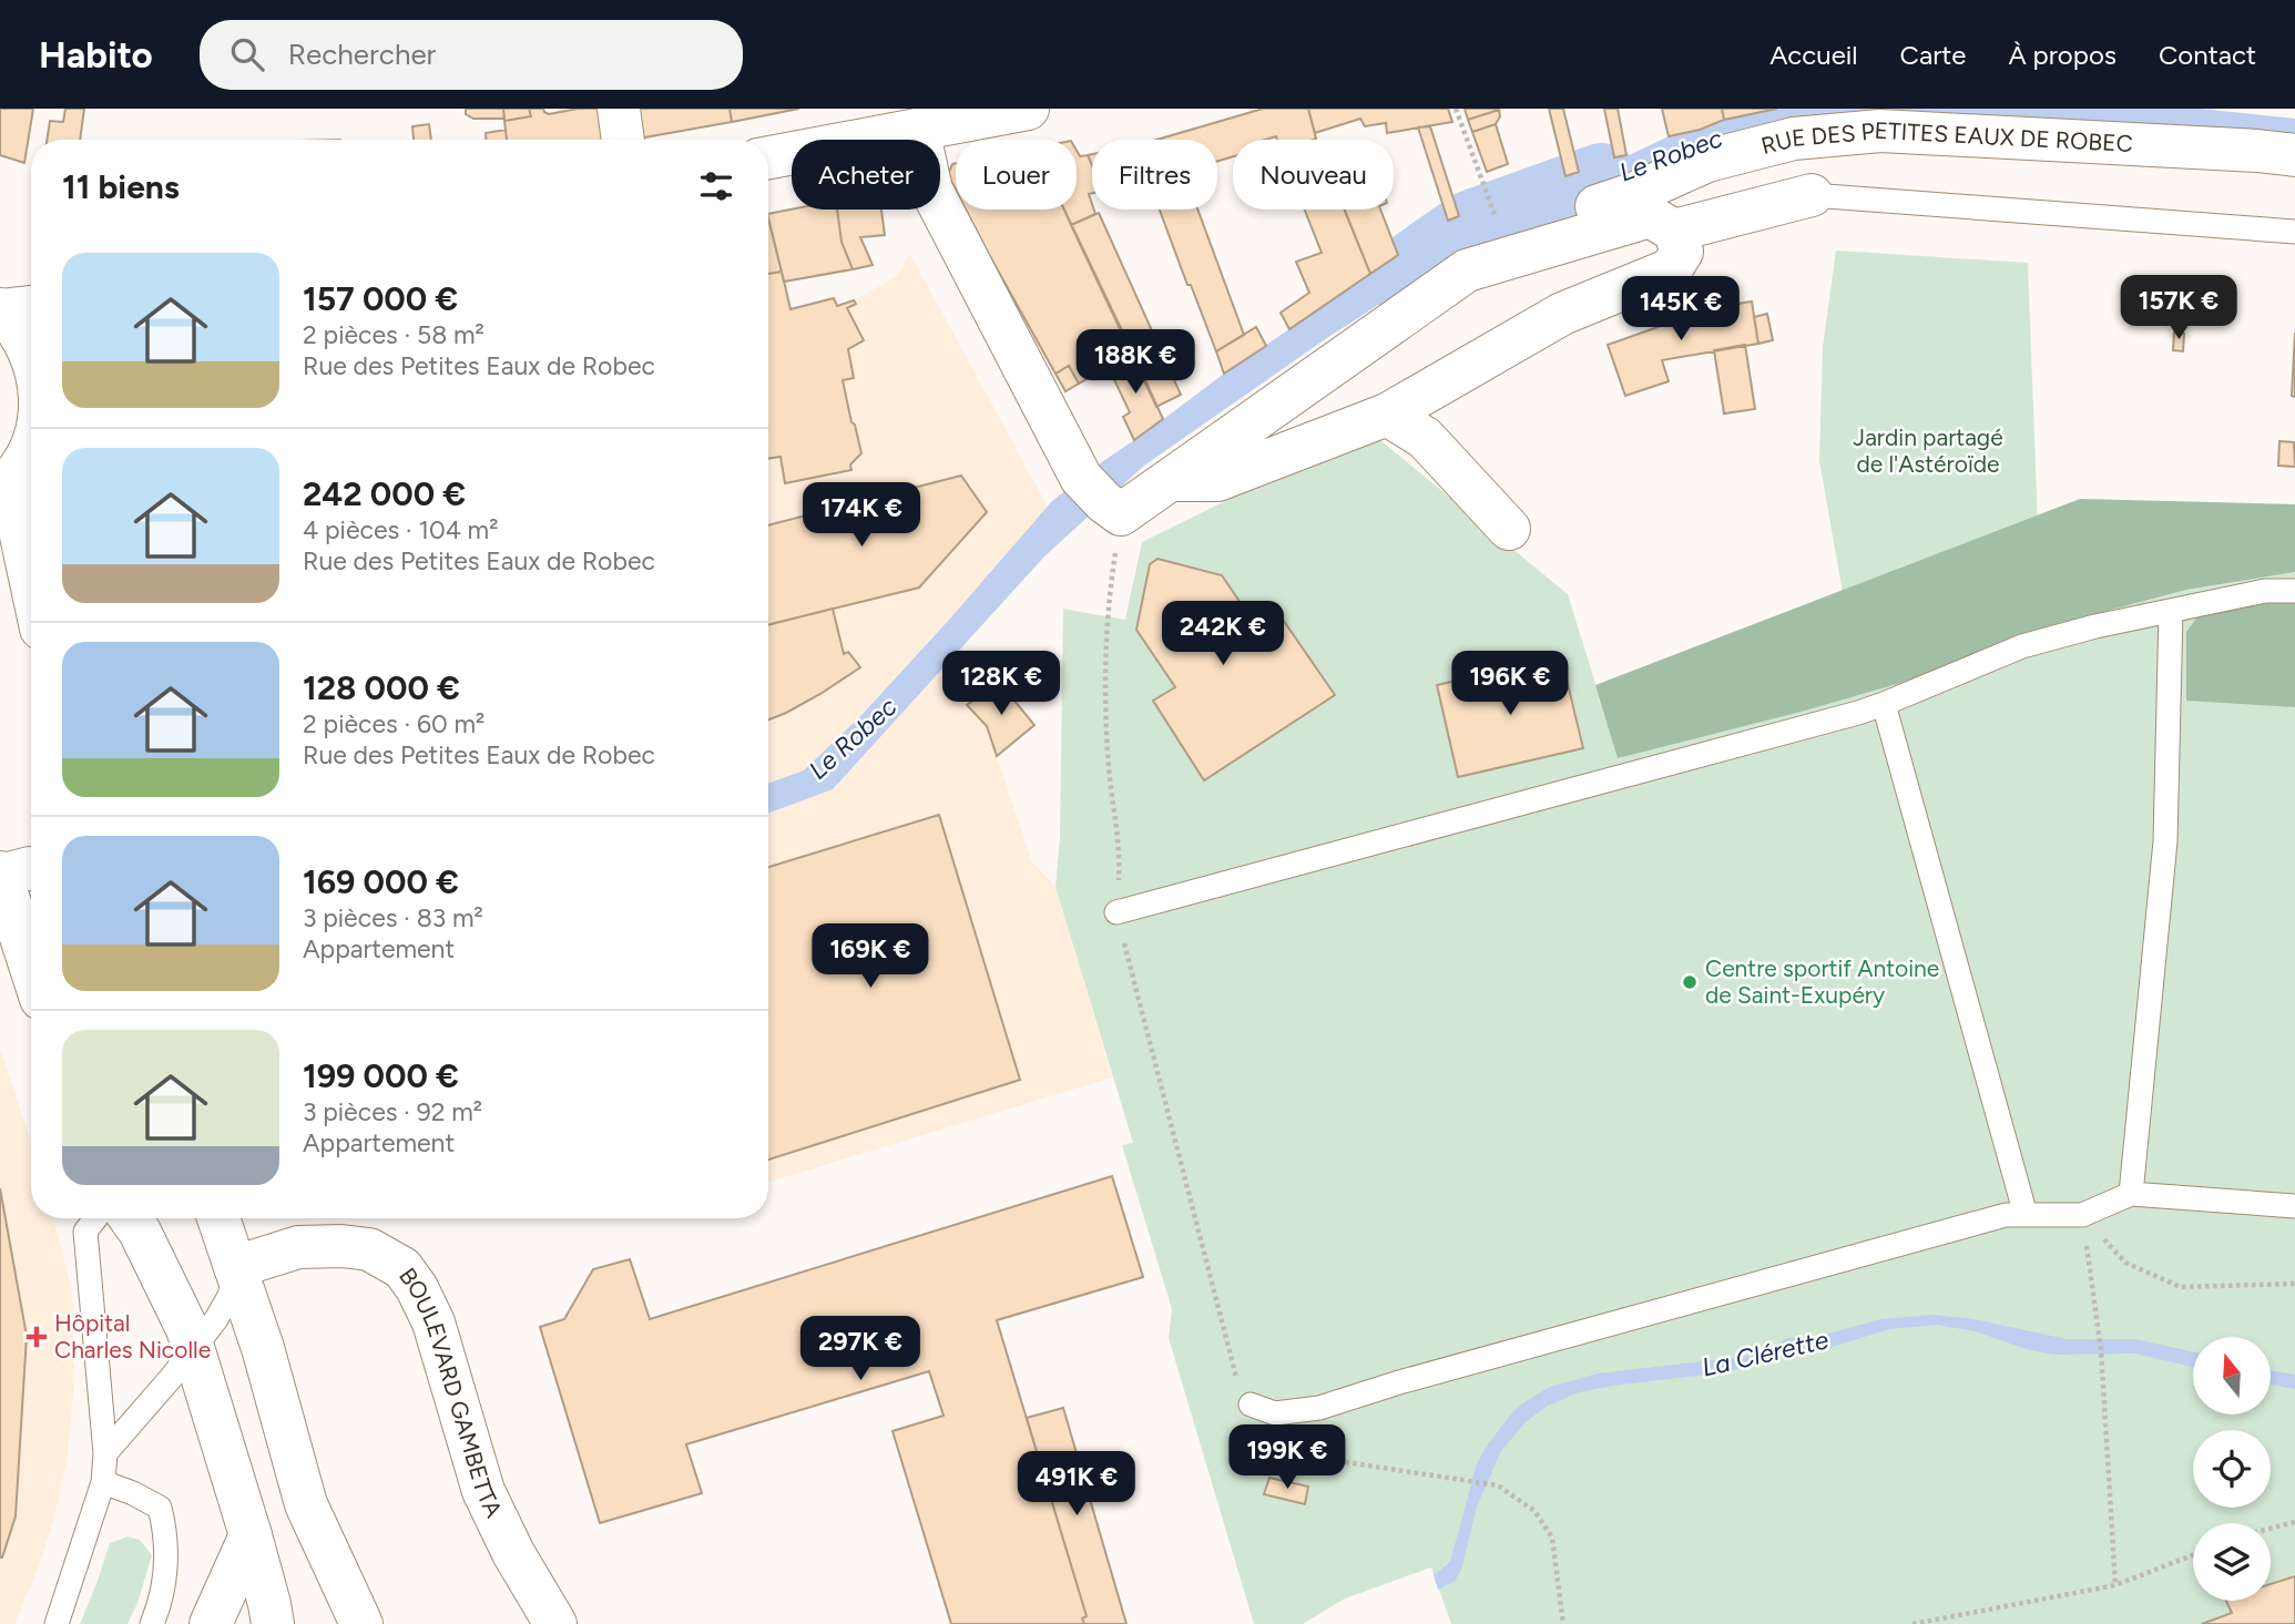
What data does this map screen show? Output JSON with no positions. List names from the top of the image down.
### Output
{
  "streets": {
    "street": ["RUE DES PETITES EAUX DE ROBEC", "BOULEVARD GAMBETTA"]
  },
  "water": ["Le Robec", "La Clérette"],
  "parks": ["Jardin partagé de l'Astéroïde"],
  "places": {
    "other": ["Centre sportif Antoine de Saint-Exupéry"],
    "health": ["Hôpital Charles Nicolle"]
  },
  "north": "top",
  "page": {
    "header": "Habito",
    "search": "Rechercher",
    "nav": [
      "Accueil",
      "Carte",
      "À propos",
      "Contact"
    ],
    "chip": [
      "Acheter",
      "Louer",
      "Filtres",
      "Nouveau"
    ],
    "heading": "11 biens",
    "list": [
      {
        "name": "157 000 €",
        "note": "2 pièces · 58 m² · Rue des Petites Eaux de Robec"
      },
      {
        "name": "242 000 €",
        "note": "4 pièces · 104 m² · Rue des Petites Eaux de Robec"
      },
      {
        "name": "128 000 €",
        "note": "2 pièces · 60 m² · Rue des Petites Eaux de Robec"
      },
      {
        "name": "169 000 €",
        "note": "3 pièces · 83 m² · Appartement"
      },
      {
        "name": "199 000 €",
        "note": "3 pièces · 92 m² · Appartement"
      }
    ],
    "price": [
      "157K €",
      "145K €",
      "188K €",
      "174K €",
      "242K €",
      "128K €",
      "196K €",
      "169K €",
      "297K €",
      "199K €",
      "491K €"
    ]
  }
}
